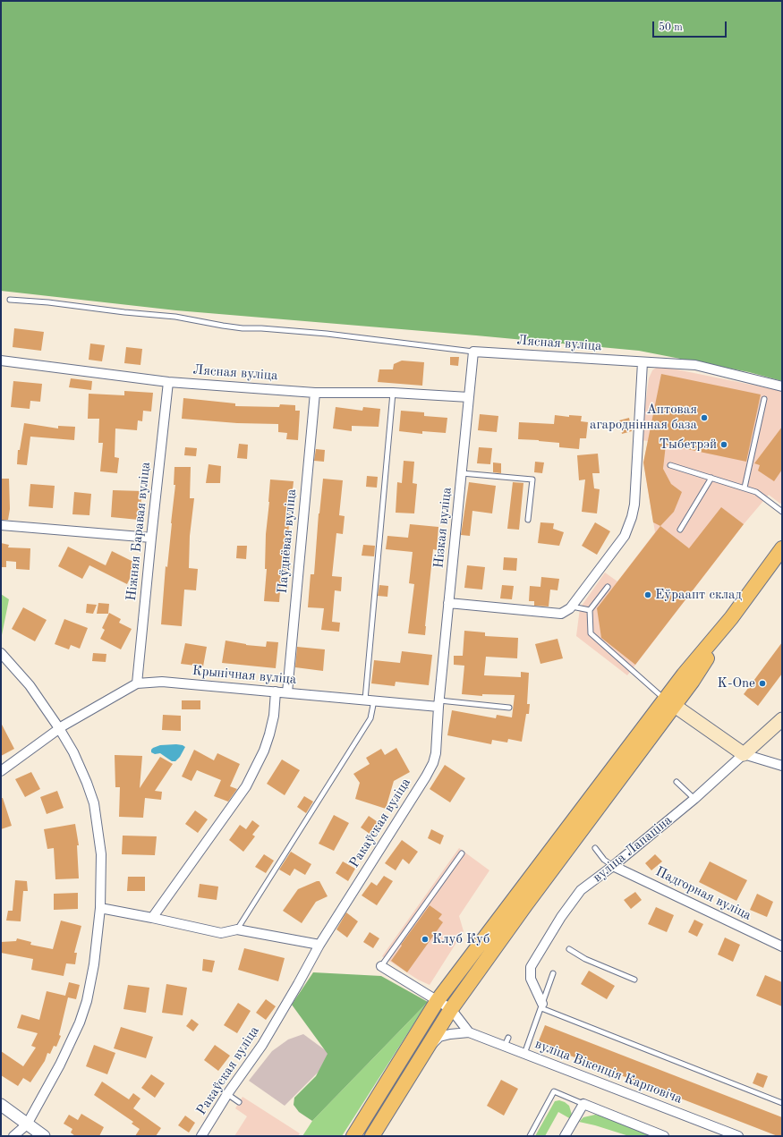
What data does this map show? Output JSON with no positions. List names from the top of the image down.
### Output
{
  "streets": {
    "main road": ["вуліца Лапаціна"],
    "street": [
      "Лясная вуліца",
      "Нізкая вуліца",
      "Ніжняя Баравая вуліца",
      "Паўднёвая вуліца",
      "Крынічная вуліца",
      "Ракаўская вуліца",
      "Падгорная вуліца",
      "вуліца Вікенція Карповіча"
    ]
  },
  "crossings": [
    ["Лясная вуліца", "Нізкая вуліца"],
    ["Лясная вуліца", "Ніжняя Баравая вуліца"],
    ["Лясная вуліца", "Паўднёвая вуліца"],
    ["Нізкая вуліца", "Крынічная вуліца"],
    ["Нізкая вуліца", "Ракаўская вуліца"],
    ["Ніжняя Баравая вуліца", "Крынічная вуліца"],
    ["Паўднёвая вуліца", "Крынічная вуліца"],
    ["Крынічная вуліца", "Ракаўская вуліца"],
    ["вуліца Лапаціна", "Падгорная вуліца"]
  ],
  "places": [
    "Аптовая агароднінная база",
    "Тыбетрэй",
    "Еўраапт склад",
    "K-One",
    "Клуб Куб"
  ],
  "scale_bar": "50 m"
}
